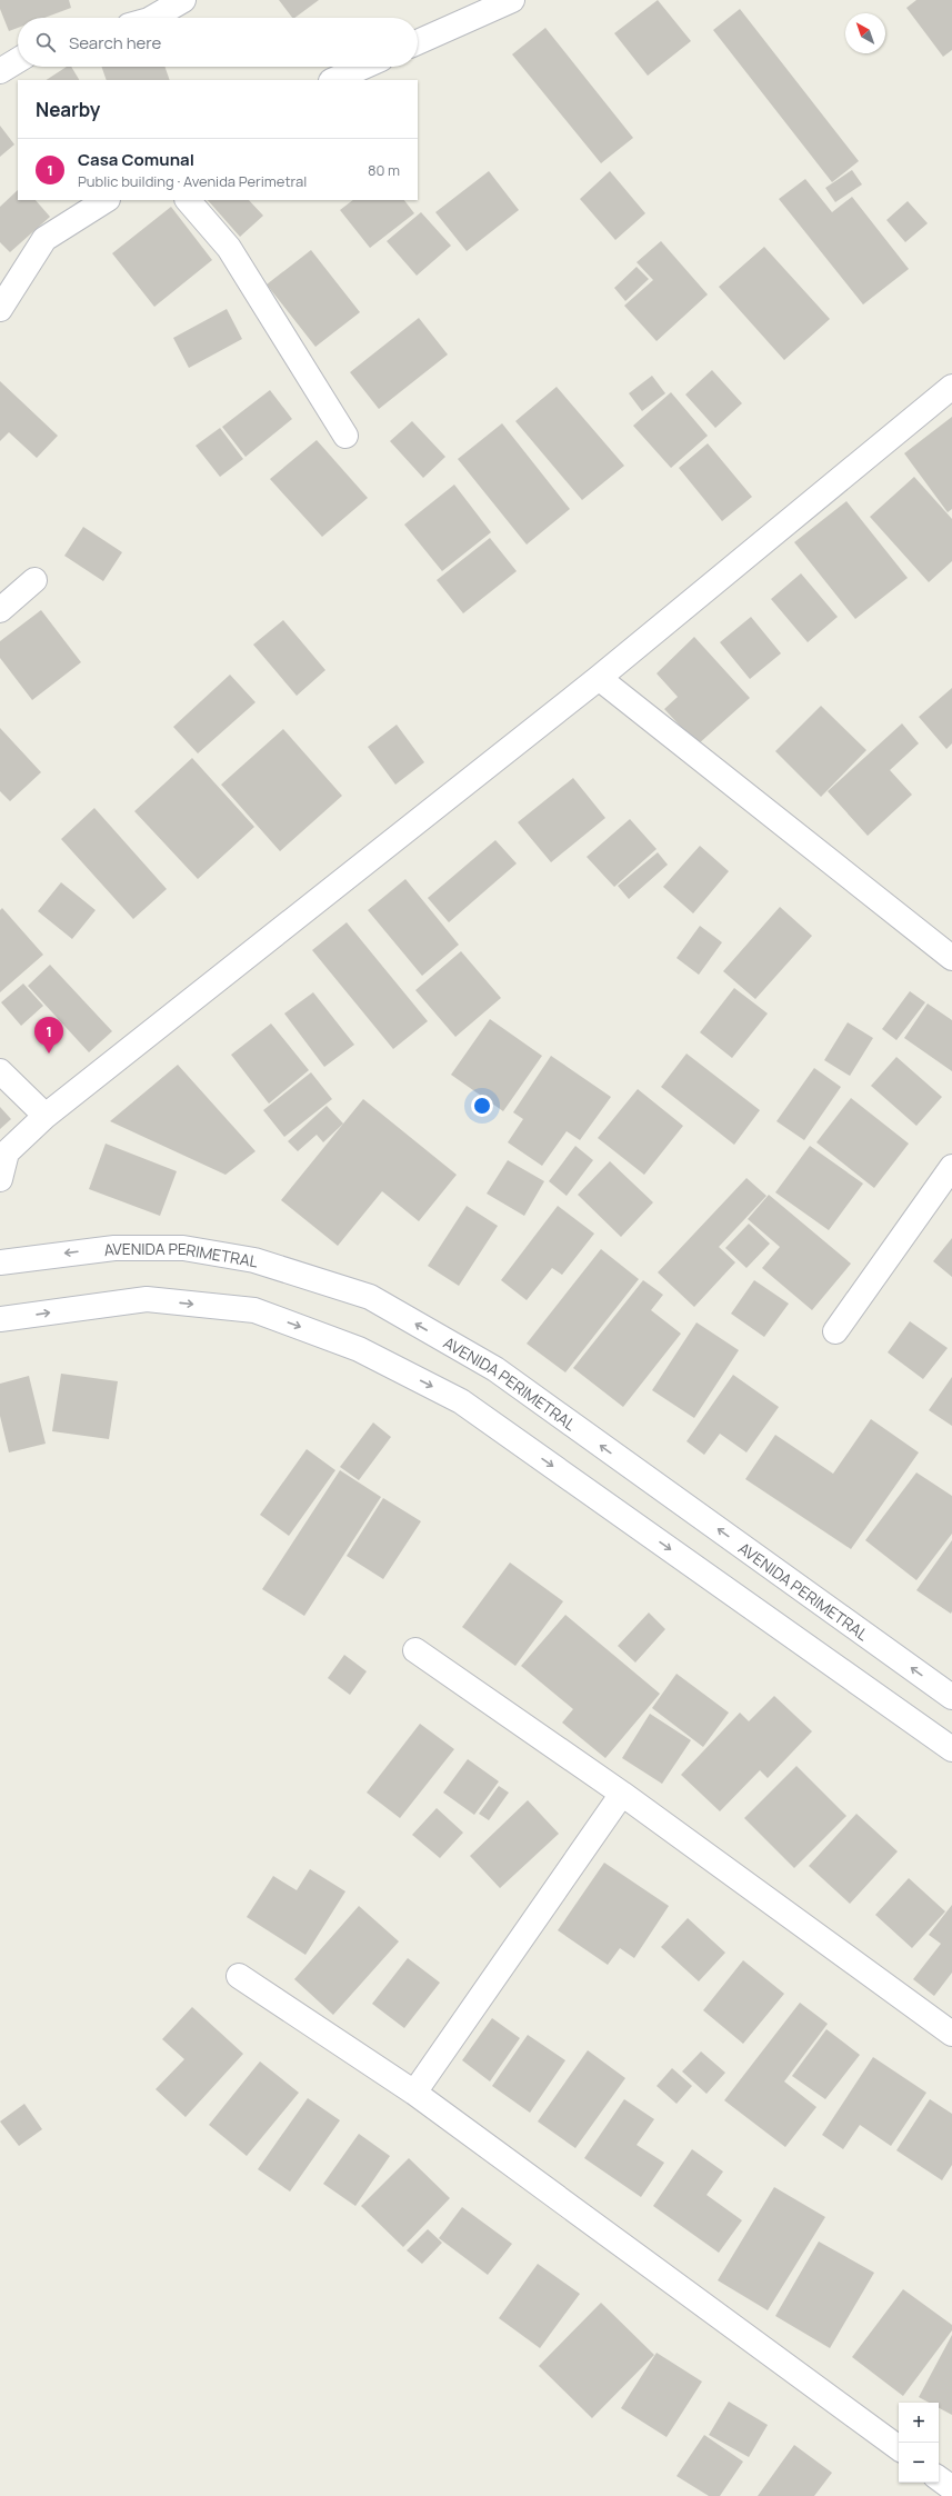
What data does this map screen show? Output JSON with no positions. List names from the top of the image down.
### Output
{
  "streets": {
    "street": ["AVENIDA PERIMETRAL"]
  },
  "north": "top left",
  "page": {
    "search": "Search here",
    "heading": "Nearby",
    "list": [
      {
        "mark": "1",
        "name": "Casa Comunal",
        "note": "Public building · Avenida Perimetral",
        "value": "80 m"
      }
    ],
    "pins": "1",
    "map_buttons": ["+", "−"]
  }
}
